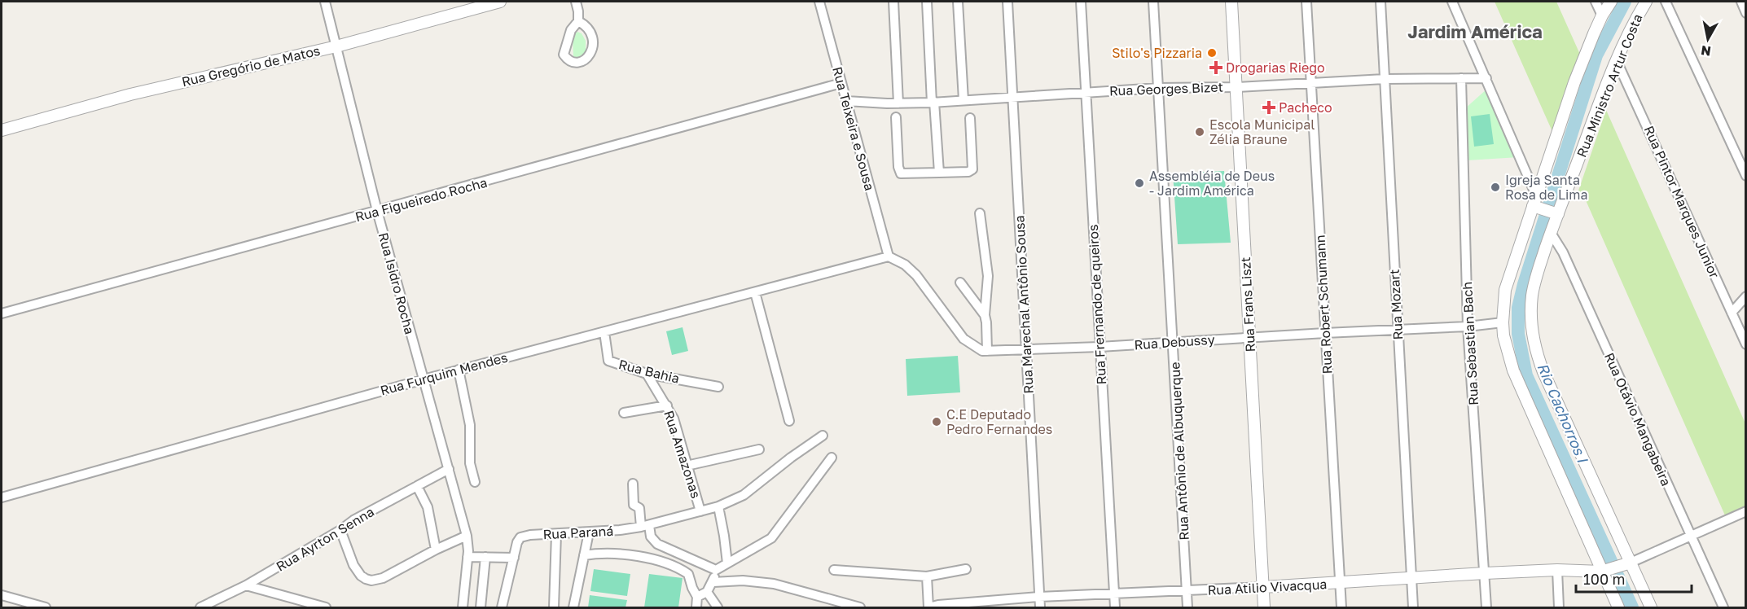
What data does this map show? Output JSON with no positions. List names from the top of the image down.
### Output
{
  "streets": {
    "street": [
      "Rua Gregório de Matos",
      "Rua Ministro Artur Costa",
      "Rua Georges Bizet",
      "Rua Teixeira e Sousa",
      "Rua Figueiredo Rocha",
      "Rua Pintor Marques Junior",
      "Rua Isidro Rocha",
      "Rua Marechal Antônio Sousa",
      "Rua Frernando de queiros",
      "Rua Frans Liszt",
      "Rua Robert Schumann",
      "Rua Mozart",
      "Rua Debussy",
      "Rua Sebastian Bach",
      "Rua Bahia",
      "Rua Furquim Mendes",
      "Rua Otávio Mangabeira",
      "Rua Antônio de Albuquerque",
      "Rua Amazonas",
      "Rua Paraná",
      "Rua Ayrton Senna",
      "Rua Atilio Vivacqua"
    ]
  },
  "crossings": [
    ["Rua Gregório de Matos", "Rua Isidro Rocha"],
    ["Rua Ministro Artur Costa", "Rua Pintor Marques Junior"],
    ["Rua Ministro Artur Costa", "Rua Otávio Mangabeira"],
    ["Rua Ministro Artur Costa", "Rua Atilio Vivacqua"],
    ["Rua Georges Bizet", "Rua Teixeira e Sousa"],
    ["Rua Georges Bizet", "Rua Marechal Antônio Sousa"],
    ["Rua Georges Bizet", "Rua Frernando de queiros"],
    ["Rua Georges Bizet", "Rua Frans Liszt"],
    ["Rua Georges Bizet", "Rua Robert Schumann"],
    ["Rua Georges Bizet", "Rua Mozart"],
    ["Rua Georges Bizet", "Rua Sebastian Bach"],
    ["Rua Georges Bizet", "Rua Antônio de Albuquerque"],
    ["Rua Teixeira e Sousa", "Rua Figueiredo Rocha"],
    ["Rua Teixeira e Sousa", "Rua Debussy"],
    ["Rua Teixeira e Sousa", "Rua Furquim Mendes"],
    ["Rua Figueiredo Rocha", "Rua Isidro Rocha"],
    ["Rua Isidro Rocha", "Rua Furquim Mendes"],
    ["Rua Isidro Rocha", "Rua Ayrton Senna"],
    ["Rua Marechal Antônio Sousa", "Rua Debussy"],
    ["Rua Marechal Antônio Sousa", "Rua Atilio Vivacqua"],
    ["Rua Frernando de queiros", "Rua Debussy"],
    ["Rua Frernando de queiros", "Rua Atilio Vivacqua"],
    ["Rua Frans Liszt", "Rua Debussy"],
    ["Rua Frans Liszt", "Rua Atilio Vivacqua"],
    ["Rua Robert Schumann", "Rua Debussy"],
    ["Rua Robert Schumann", "Rua Atilio Vivacqua"],
    ["Rua Mozart", "Rua Debussy"],
    ["Rua Mozart", "Rua Atilio Vivacqua"],
    ["Rua Debussy", "Rua Sebastian Bach"],
    ["Rua Debussy", "Rua Furquim Mendes"],
    ["Rua Debussy", "Rua Antônio de Albuquerque"],
    ["Rua Sebastian Bach", "Rua Atilio Vivacqua"],
    ["Rua Bahia", "Rua Furquim Mendes"],
    ["Rua Bahia", "Rua Amazonas"],
    ["Rua Antônio de Albuquerque", "Rua Atilio Vivacqua"],
    ["Rua Amazonas", "Rua Paraná"]
  ],
  "districts": ["Jardim América"],
  "water": ["Rio Cachorros I"],
  "places": {
    "other": [
      "Stilo's Pizzaria",
      "Escola Municipal Zélia Braune",
      "Assembléia de Deus - Jardim América",
      "Igreja Santa Rosa de Lima",
      "C.E Deputado Pedro Fernandes"
    ],
    "health": ["Drogarias Riego", "Pacheco"]
  },
  "scale_bar": "100 m",
  "north": "bottom"
}
